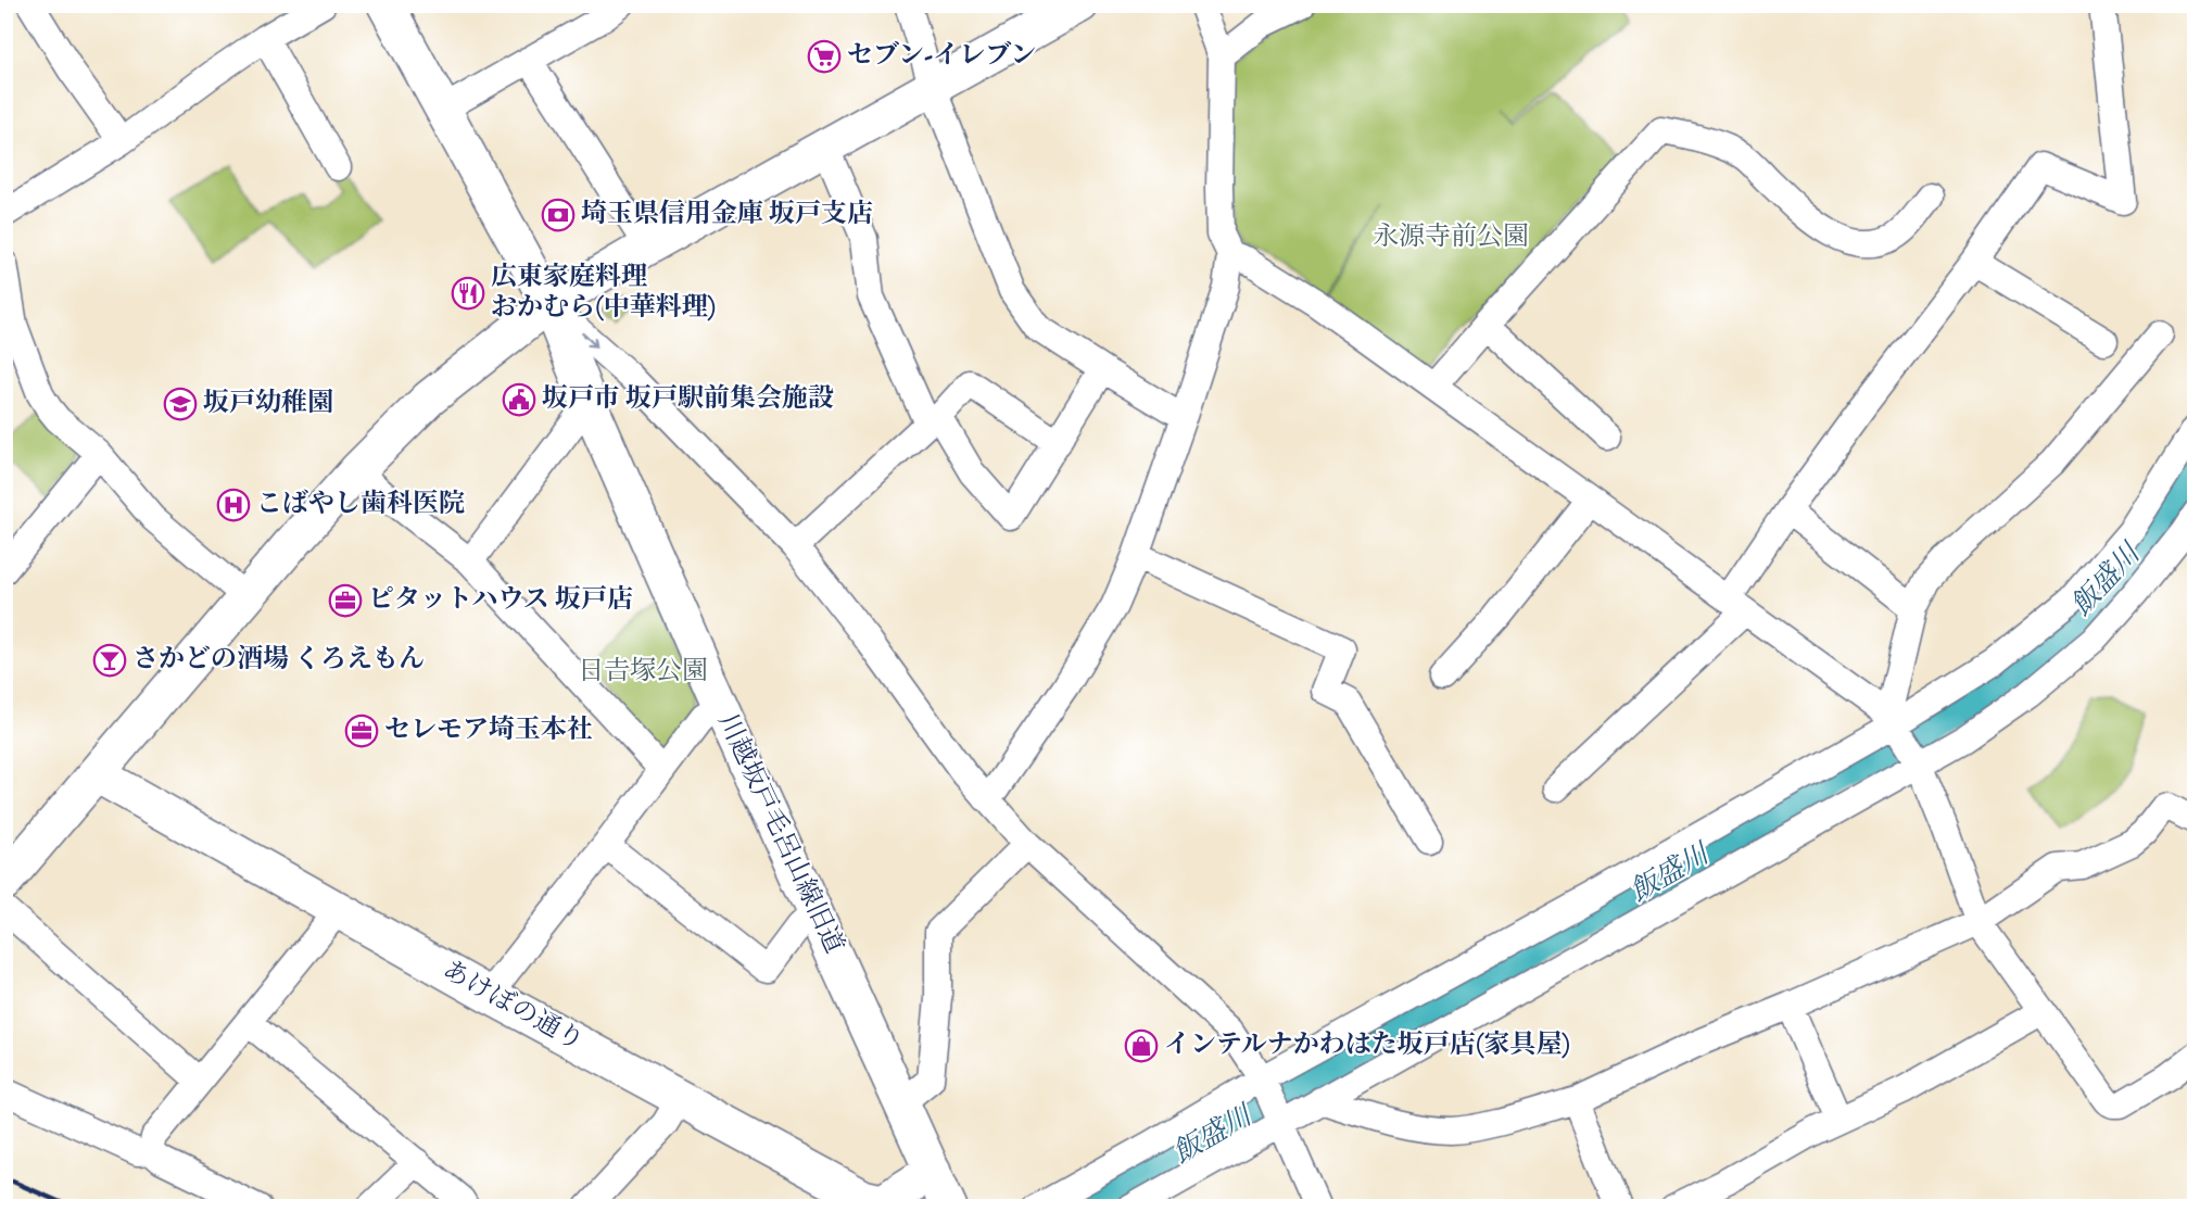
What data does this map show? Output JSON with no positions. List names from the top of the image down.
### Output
{
  "streets": {
    "street": ["川越坂戸毛呂山線旧道", "あけぼの通り"]
  },
  "crossings": [
    ["川越坂戸毛呂山線旧道", "あけぼの通り"]
  ],
  "water": ["飯盛川"],
  "parks": ["永源寺前公園", "日𠮷塚公園"],
  "places": {
    "supermarket": ["セブン-イレブン"],
    "bank": ["埼玉県信用金庫 坂戸支店"],
    "restaurant": ["広東家庭料理 おかむら(中華料理)"],
    "public building": ["坂戸市 坂戸駅前集会施設"],
    "school or university": ["坂戸幼稚園"],
    "hospital": ["こばやし歯科医院"],
    "office": ["ピタットハウス 坂戸店", "セレモア埼玉本社"],
    "bar": ["さかどの酒場 くろえもん"],
    "shop": ["インテルナかわはた坂戸店(家具屋)"]
  }
}
